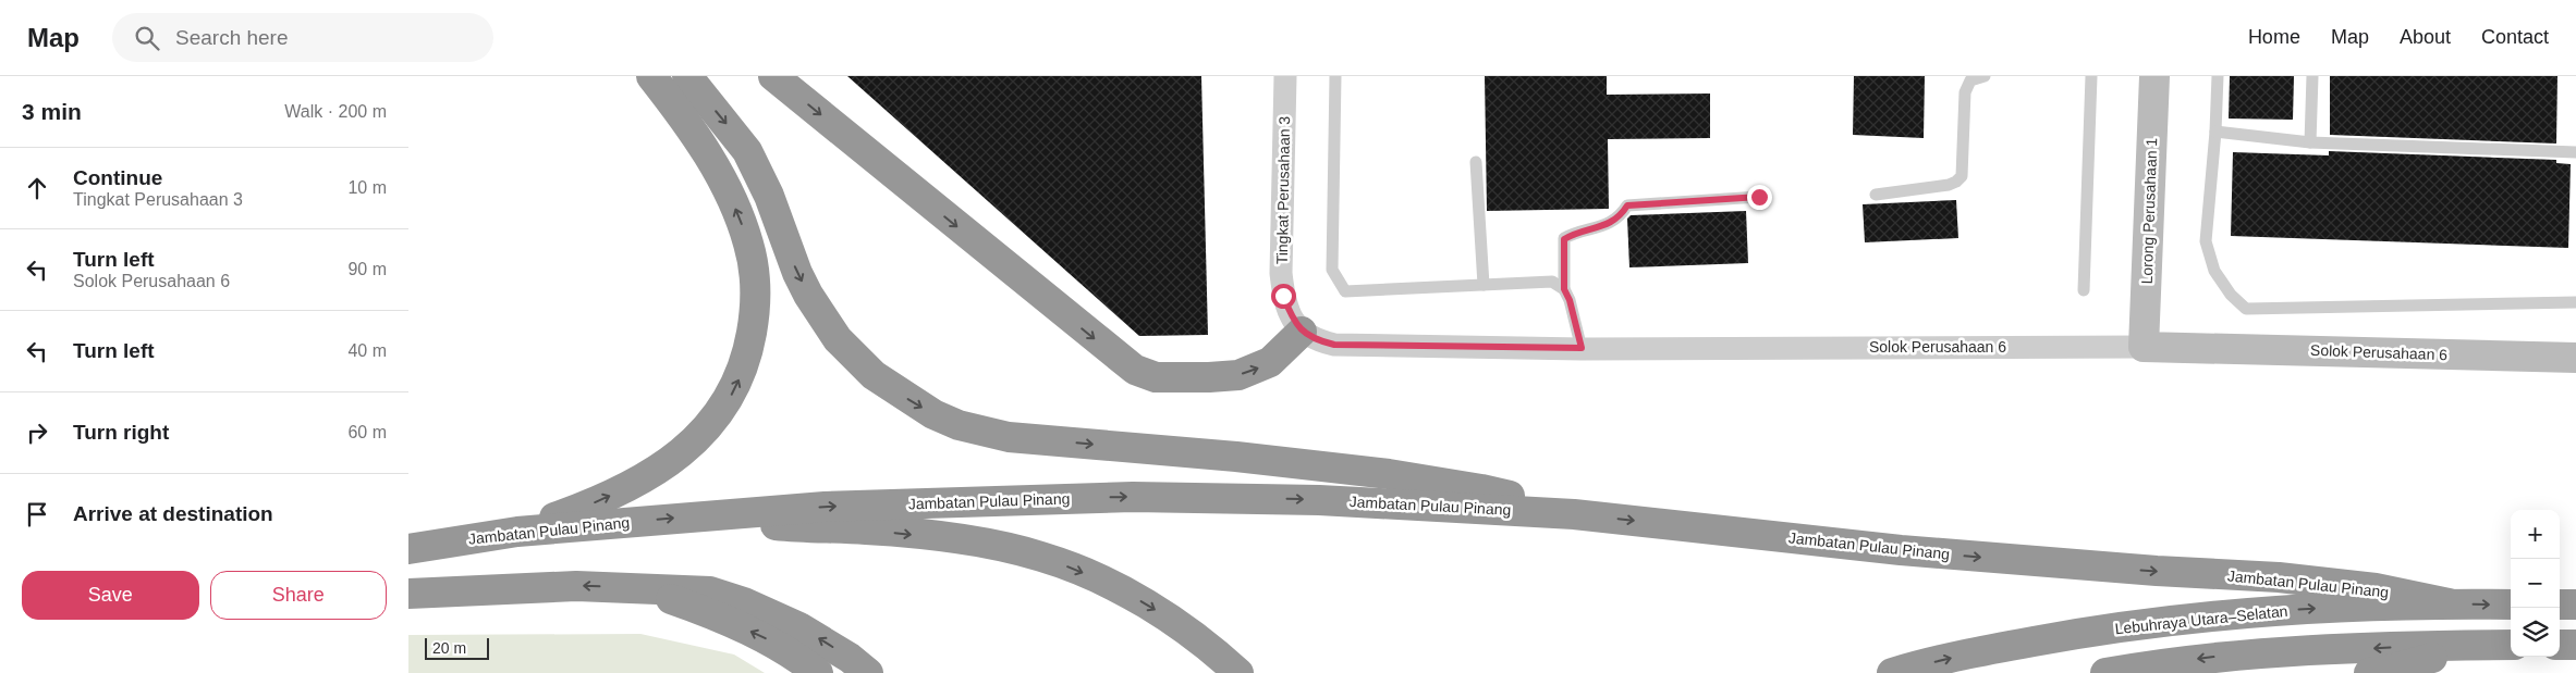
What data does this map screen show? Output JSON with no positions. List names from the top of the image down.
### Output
{
  "streets": {
    "highway": ["Jambatan Pulau Pinang", "Lebuhraya Utara–Selatan"],
    "street": ["Tingkat Perusahaan 3", "Lorong Perusahaan 1", "Solok Perusahaan 6"]
  },
  "crossings": [
    ["Tingkat Perusahaan 3", "Solok Perusahaan 6"],
    ["Lorong Perusahaan 1", "Solok Perusahaan 6"],
    ["Jambatan Pulau Pinang", "Lebuhraya Utara–Selatan"]
  ],
  "scale_bar": "20 m",
  "page": {
    "header": "Map",
    "search": "Search here",
    "nav": [
      "Home",
      "Map",
      "About",
      "Contact"
    ],
    "heading": ["3 min", "Walk · 200 m"],
    "list": [
      ["Continue", "Tingkat Perusahaan 3", "10 m"],
      ["Turn left", "Solok Perusahaan 6", "90 m"],
      ["Turn left", "40 m"],
      ["Turn right", "60 m"],
      "Arrive at destination"
    ],
    "map_buttons": ["+", "−"],
    "buttons": ["Save", "Share"],
    "scale": "20 m"
  }
}
